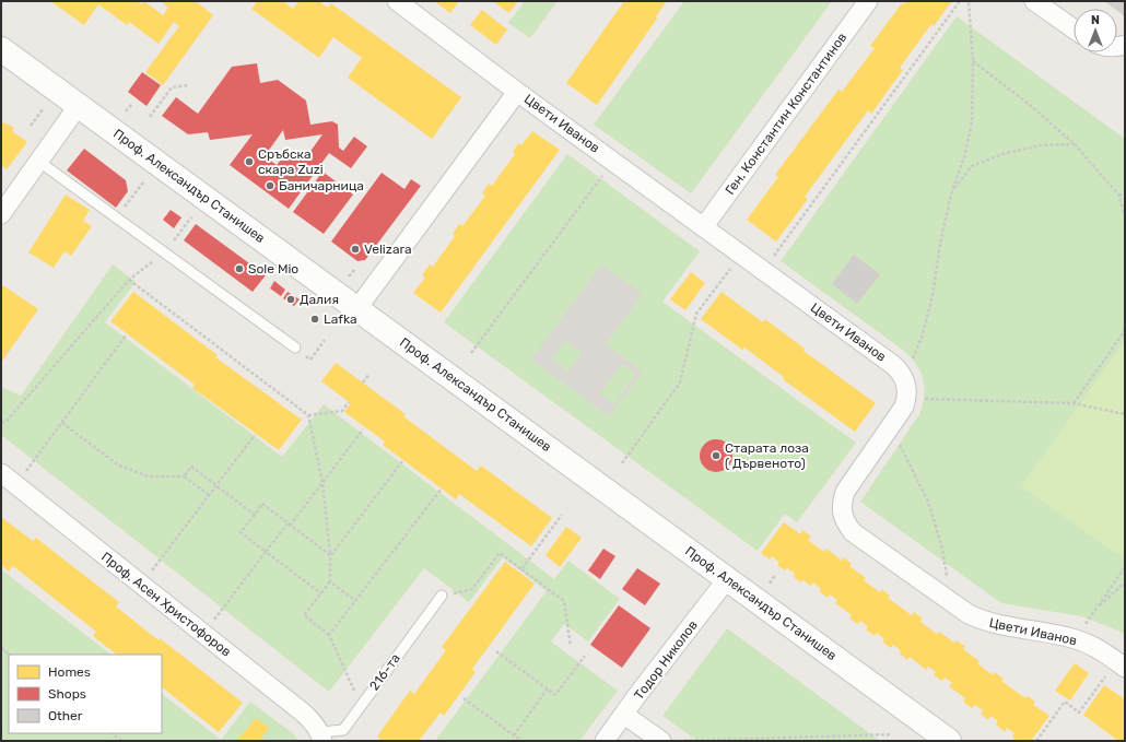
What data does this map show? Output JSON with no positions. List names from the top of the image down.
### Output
{
  "streets": {
    "street": [
      "Ген. Константин Константинов",
      "Цвети Иванов",
      "Проф. Александър Станишев",
      "Проф. Асен Христофоров",
      "Тодор Николов"
    ],
    "lane": ["216-та"]
  },
  "crossings": [
    ["Ген. Константин Константинов", "Цвети Иванов"],
    ["Проф. Александър Станишев", "Тодор Николов"],
    ["Проф. Асен Христофоров", "216-та"]
  ],
  "places": [
    "Сръбска скара Zuzi",
    "Баничарница",
    "Velizara",
    "Sole Mio",
    "Далия",
    "Lafka",
    "Старата лоза ( Дървеното)"
  ],
  "legend": ["Homes", "Shops", "Other"],
  "north": "top"
}
